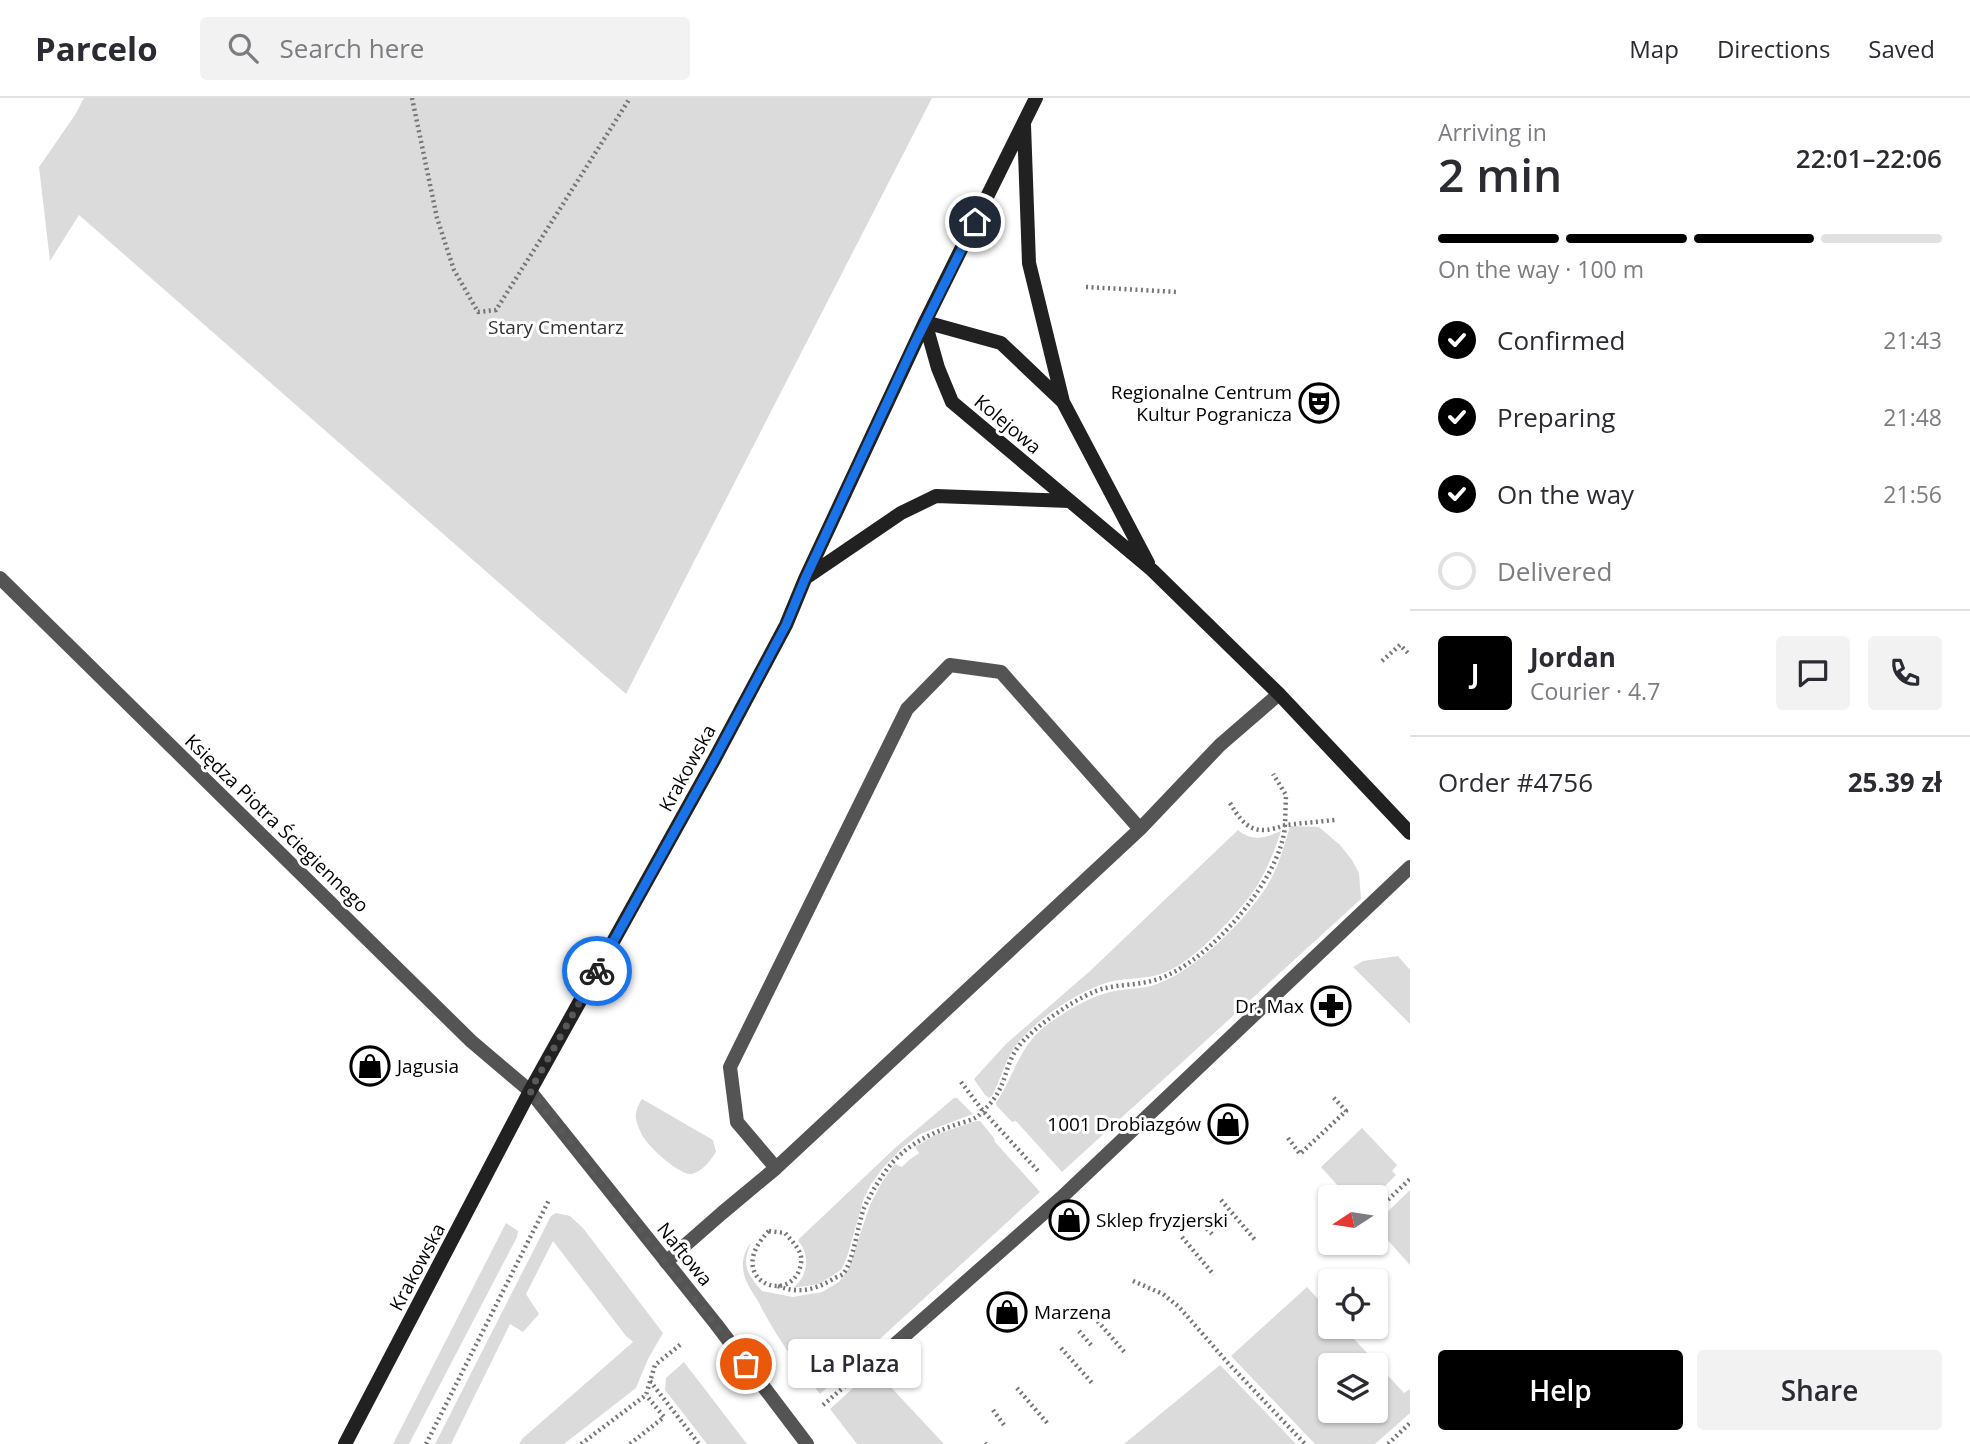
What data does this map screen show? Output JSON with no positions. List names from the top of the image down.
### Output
{
  "streets": {
    "street": [
      "Kolejowa",
      "Krakowska",
      "Księdza Piotra Ściegiennego",
      "Naftowa"
    ]
  },
  "crossings": [
    ["Kolejowa", "Krakowska"],
    ["Krakowska", "Księdza Piotra Ściegiennego"],
    ["Krakowska", "Naftowa"],
    ["Księdza Piotra Ściegiennego", "Naftowa"]
  ],
  "parks": ["Stary Cmentarz"],
  "places": {
    "theatre": ["Regionalne Centrum Kultur Pogranicza"],
    "pharmacy": ["Dr. Max"],
    "shop": [
      "Jagusia",
      "1001 Drobiazgów",
      "Sklep fryzjerski",
      "Marzena"
    ],
    "other": ["La Plaza"]
  },
  "north": "left",
  "page": {
    "header": "Parcelo",
    "search": "Search here",
    "nav": ["Map", "Directions", "Saved"],
    "heading": ["2 min", "Arriving in", "22:01–22:06"],
    "panel": [
      "Jordan",
      "Courier · 4.7",
      "Order #4756",
      "25.39 zł"
    ],
    "bar": "On the way · 100 m",
    "list": [
      ["Confirmed", "21:43"],
      ["Preparing", "21:48"],
      ["On the way", "21:56"],
      "Delivered"
    ],
    "round": "J",
    "buttons": ["Help", "Share"],
    "bubble": "La Plaza"
  }
}
